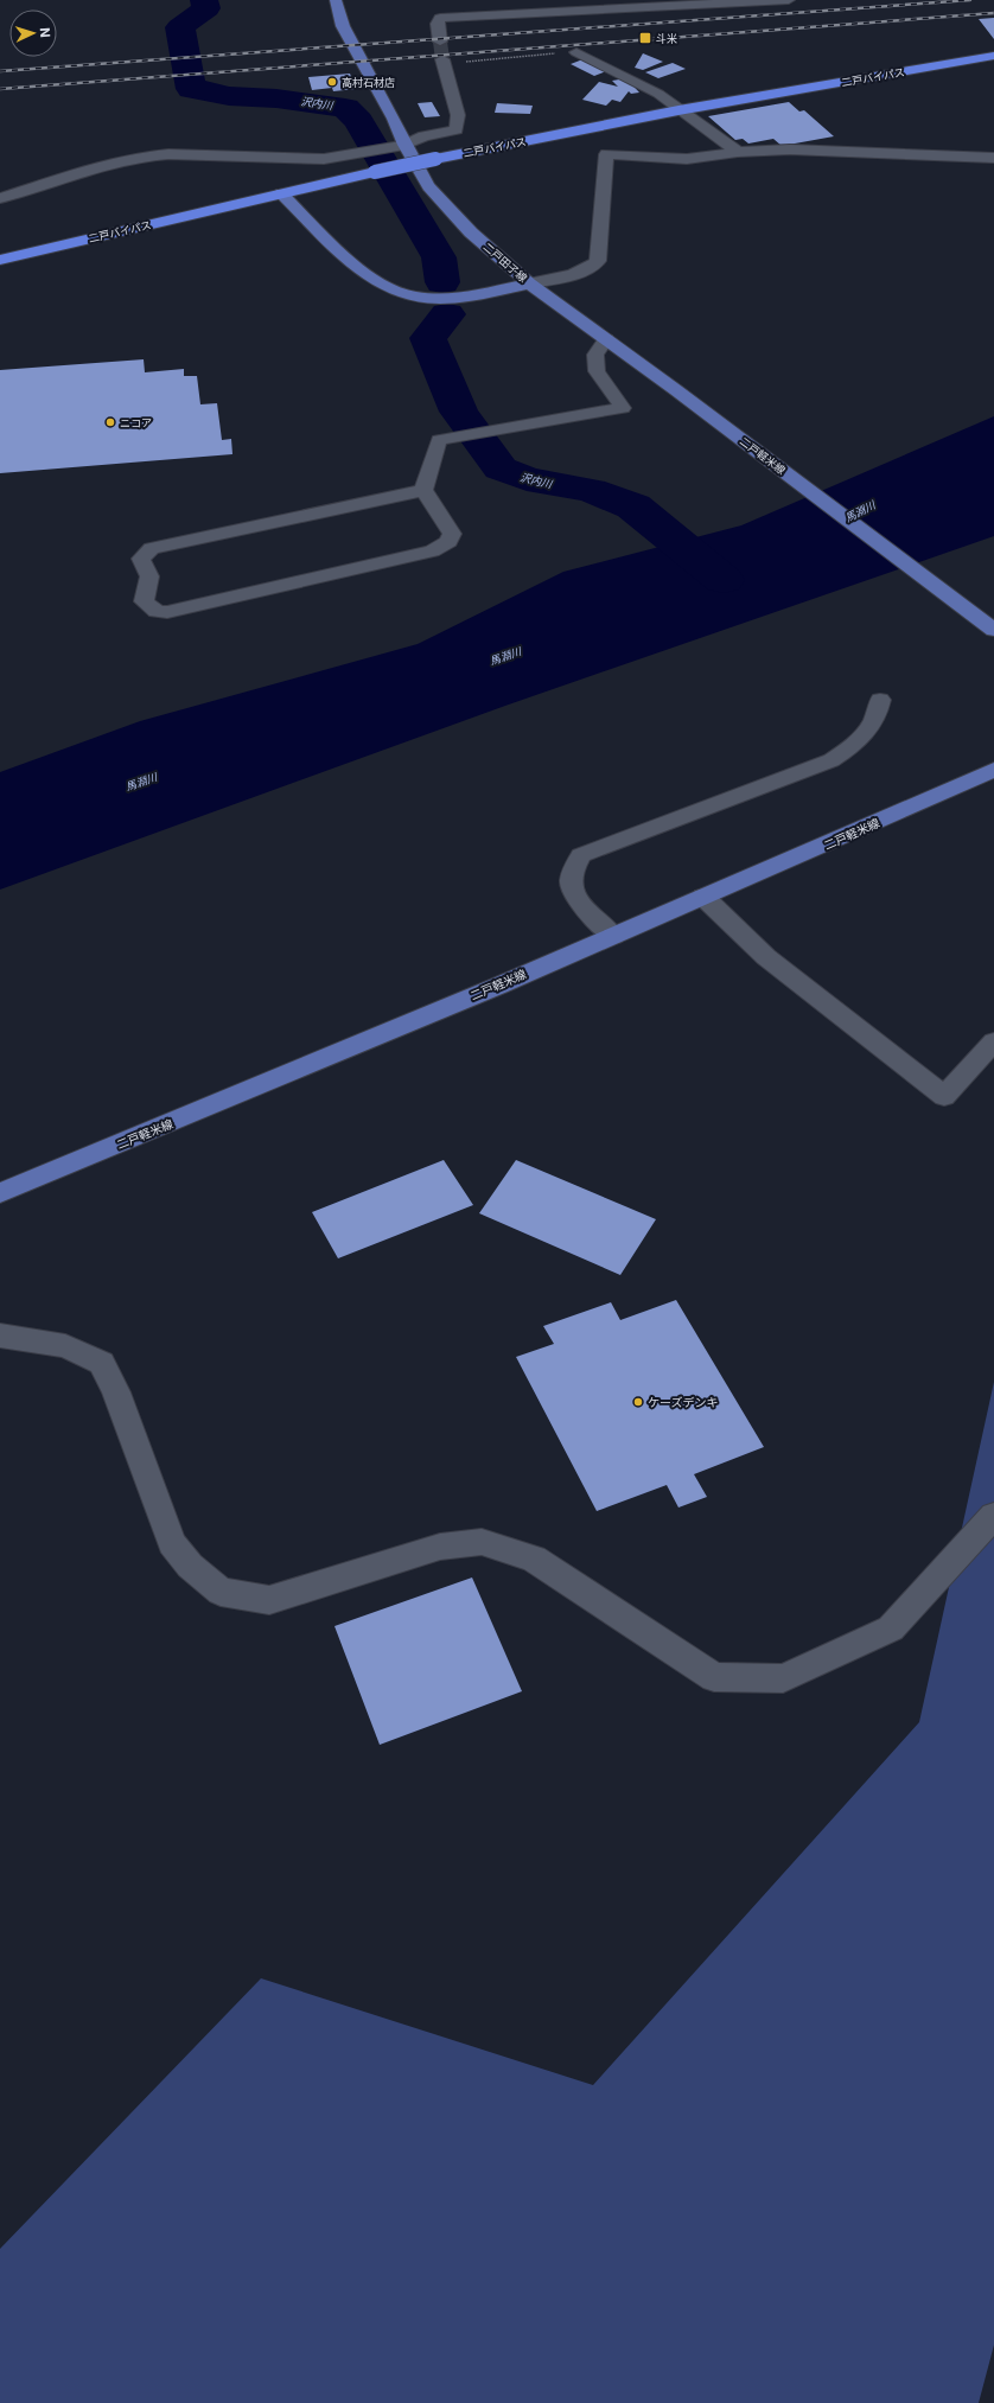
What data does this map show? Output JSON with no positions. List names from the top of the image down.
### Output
{
  "streets": {
    "highway": ["二戸バイパス"],
    "main road": ["二戸田子線", "二戸軽米線"]
  },
  "crossings": [
    ["二戸バイパス", "二戸田子線"],
    ["二戸田子線", "二戸軽米線"]
  ],
  "water": ["沢内川", "馬淵川"],
  "places": {
    "transit": ["斗米"],
    "other": ["高村石材店", "ニコア", "ケーズデンキ"]
  },
  "north": "right"
}
